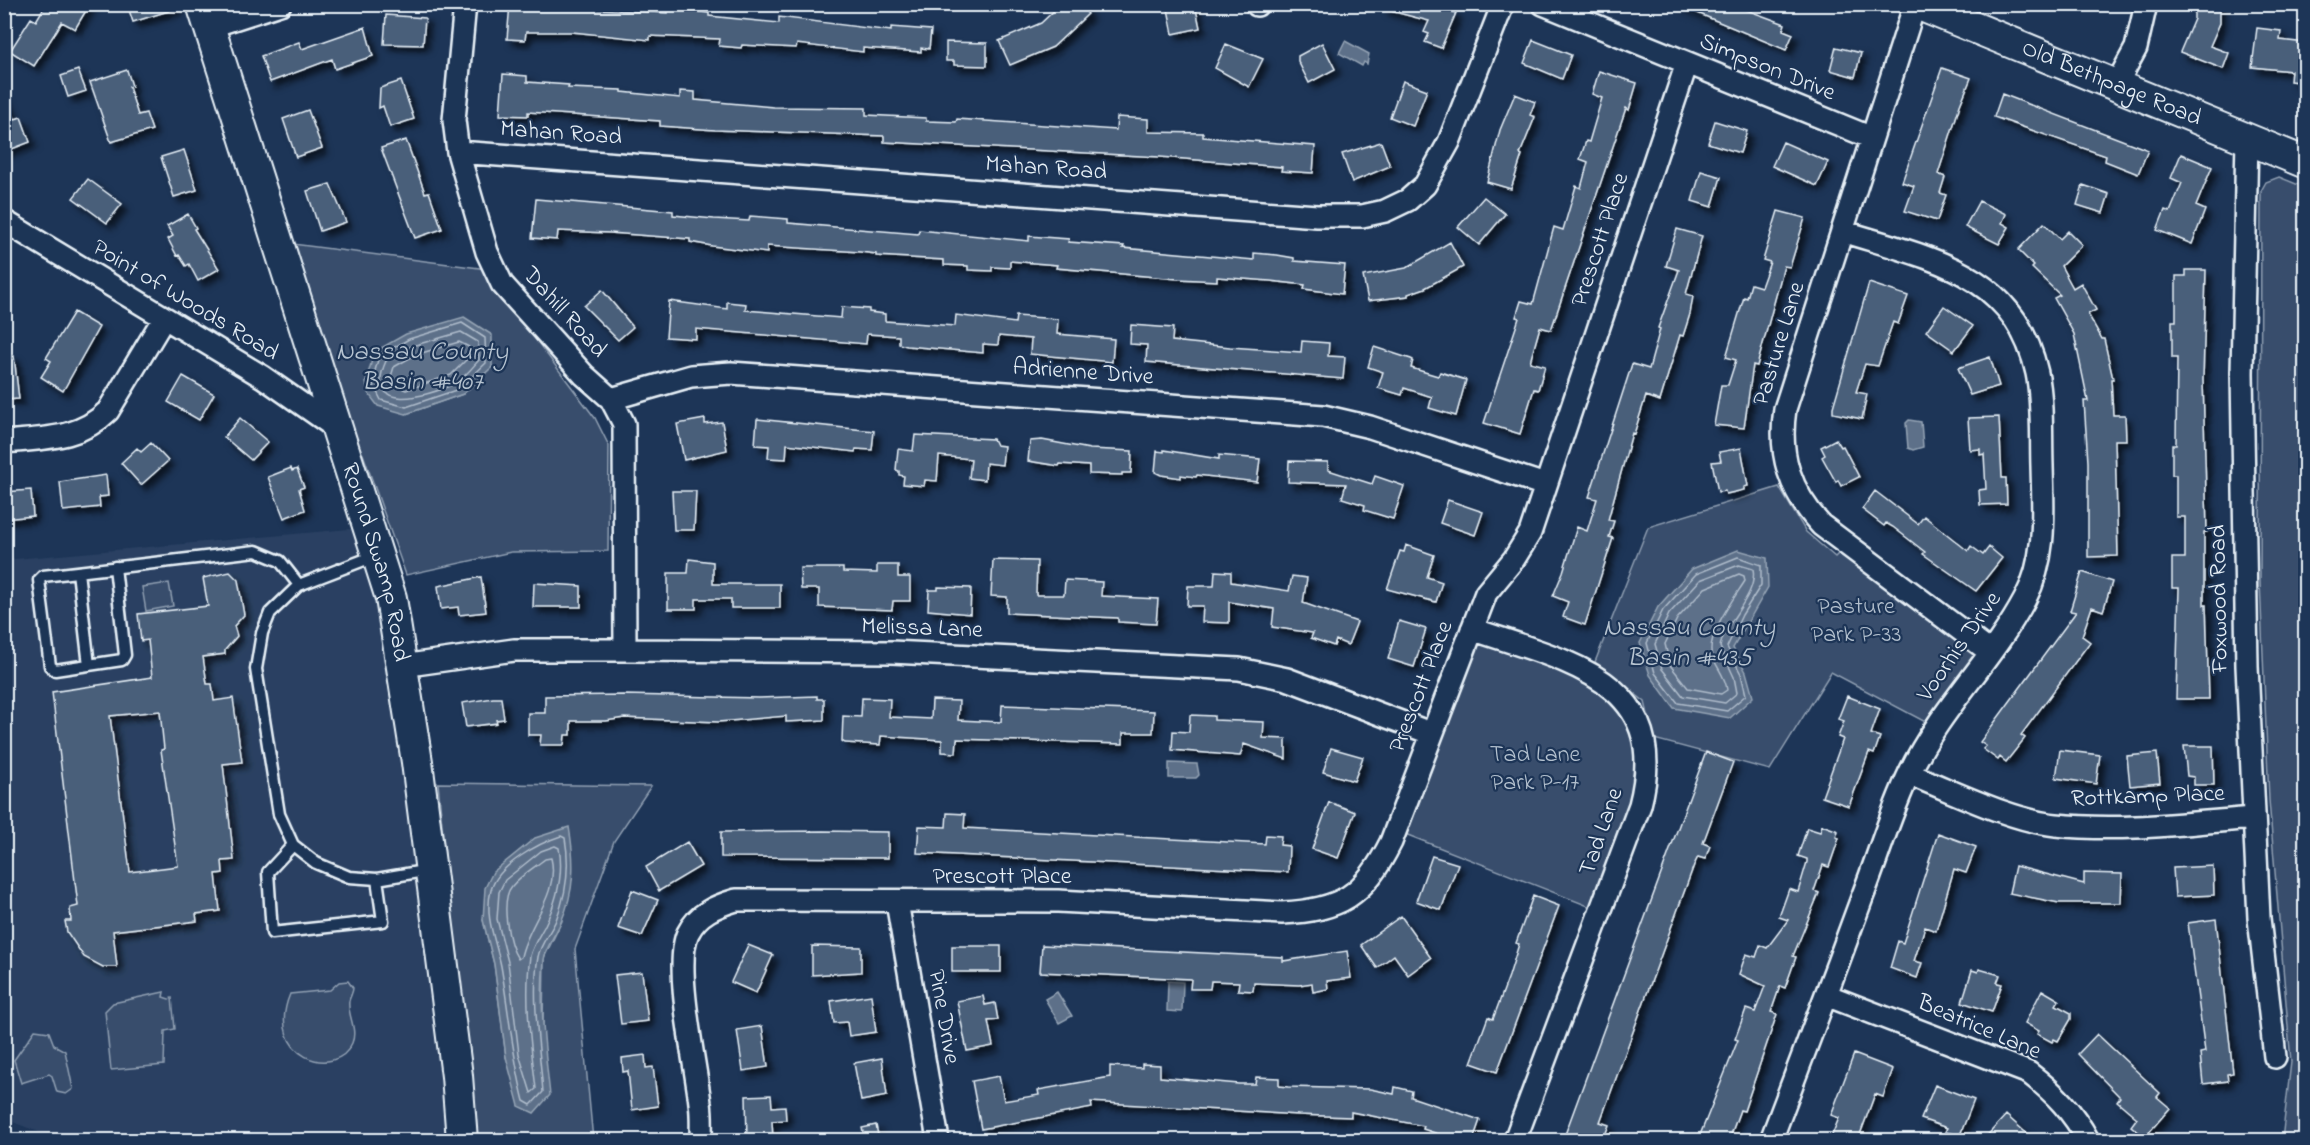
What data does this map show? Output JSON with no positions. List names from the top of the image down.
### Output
{
  "streets": {
    "main road": ["Old Bethpage Road", "Round Swamp Road"],
    "street": [
      "Simpson Drive",
      "Mahan Road",
      "Prescott Place",
      "Point of Woods Road",
      "Dahill Road",
      "Pasture Lane",
      "Adrienne Drive",
      "Foxwood Road",
      "Melissa Lane",
      "Voorhis Drive",
      "Rottkamp Place",
      "Tad Lane",
      "Pine Drive",
      "Beatrice Lane"
    ]
  },
  "crossings": [
    ["Simpson Drive", "Prescott Place"],
    ["Simpson Drive", "Pasture Lane"],
    ["Old Bethpage Road", "Pasture Lane"],
    ["Old Bethpage Road", "Foxwood Road"],
    ["Mahan Road", "Dahill Road"],
    ["Prescott Place", "Adrienne Drive"],
    ["Prescott Place", "Melissa Lane"],
    ["Prescott Place", "Tad Lane"],
    ["Prescott Place", "Pine Drive"],
    ["Point of Woods Road", "Round Swamp Road"],
    ["Dahill Road", "Adrienne Drive"],
    ["Dahill Road", "Melissa Lane"],
    ["Pasture Lane", "Voorhis Drive"],
    ["Round Swamp Road", "Melissa Lane"],
    ["Foxwood Road", "Rottkamp Place"],
    ["Voorhis Drive", "Rottkamp Place"],
    ["Voorhis Drive", "Beatrice Lane"]
  ],
  "water": ["Nassau County Basin #407", "Nassau County Basin #435"],
  "parks": ["Pasture Park P-33", "Tad Lane Park P-17"]
}
